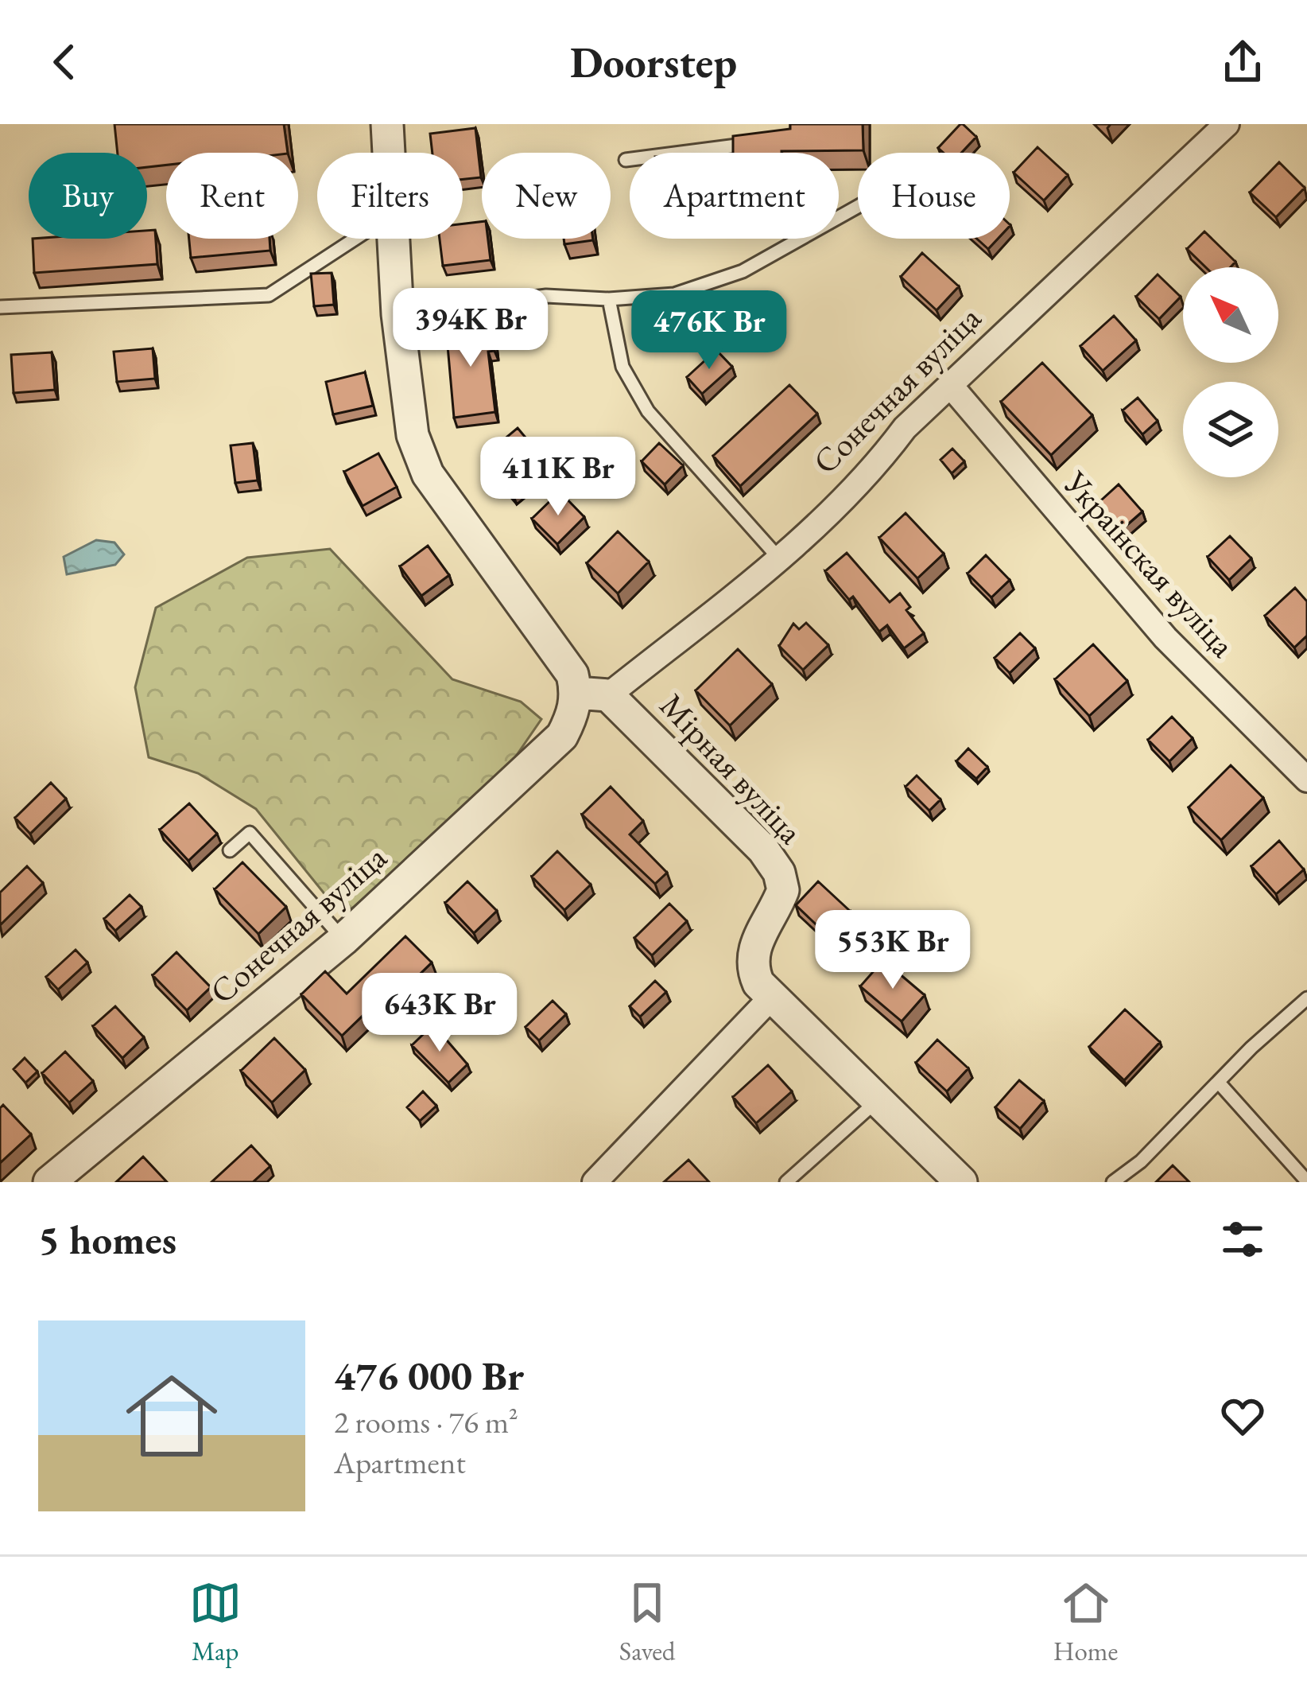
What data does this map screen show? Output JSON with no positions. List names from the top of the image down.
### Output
{
  "streets": {
    "street": ["Сонечная вуліца", "Украінская вуліца", "Мірная вуліца"]
  },
  "crossings": [
    ["Сонечная вуліца", "Украінская вуліца"],
    ["Сонечная вуліца", "Мірная вуліца"]
  ],
  "north": "top left",
  "page": {
    "header": "Doorstep",
    "chip": [
      "Buy",
      "Rent",
      "Filters",
      "New",
      "Apartment",
      "House"
    ],
    "price": [
      "394K Br",
      "476K Br",
      "411K Br",
      "553K Br",
      "643K Br"
    ],
    "heading": "5 homes",
    "list": [
      {
        "name": "476 000 Br",
        "note": "2 rooms · 76 m² · Apartment"
      }
    ],
    "tabs": ["Map", "Saved", "Home"]
  }
}
